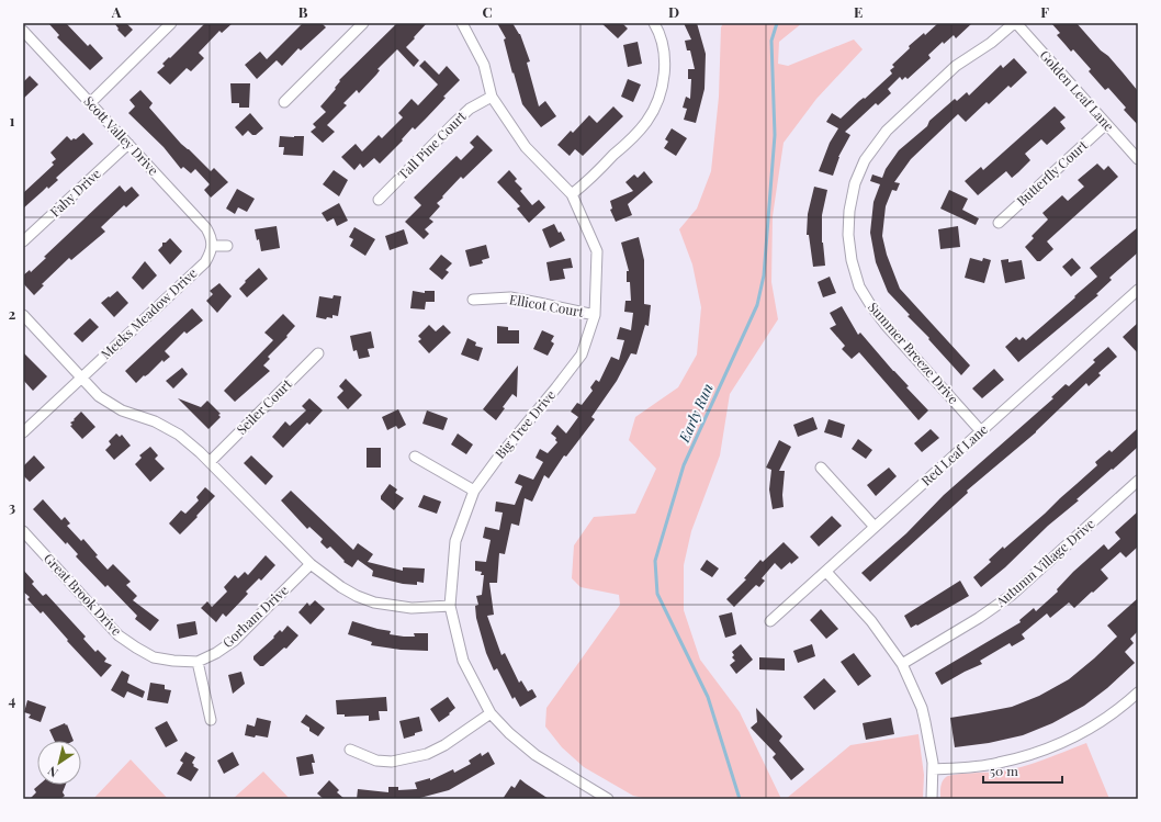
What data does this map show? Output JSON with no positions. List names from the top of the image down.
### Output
{
  "streets": {
    "street": [
      "Golden Leaf Lane",
      "Scott Valley Drive",
      "Tall Pine Court",
      "Butterfly Court",
      "Fahy Drive",
      "Ellicot Court",
      "Meeks Meadow Drive",
      "Summer Breeze Drive",
      "Seiler Court",
      "Big Tree Drive",
      "Red Leaf Lane",
      "Autumn Village Drive",
      "Great Brook Drive",
      "Gorham Drive"
    ]
  },
  "crossings": [
    ["Golden Leaf Lane", "Butterfly Court"],
    ["Golden Leaf Lane", "Summer Breeze Drive"],
    ["Scott Valley Drive", "Fahy Drive"],
    ["Scott Valley Drive", "Meeks Meadow Drive"],
    ["Tall Pine Court", "Big Tree Drive"],
    ["Ellicot Court", "Big Tree Drive"],
    ["Summer Breeze Drive", "Red Leaf Lane"],
    ["Great Brook Drive", "Gorham Drive"]
  ],
  "water": ["Early Run"],
  "scale_bar": "50 m",
  "north": "bottom left",
  "grid": {
    "columns": [
      "A",
      "B",
      "C",
      "D",
      "E",
      "F"
    ],
    "rows": [
      "1",
      "2",
      "3",
      "4"
    ]
  }
}
